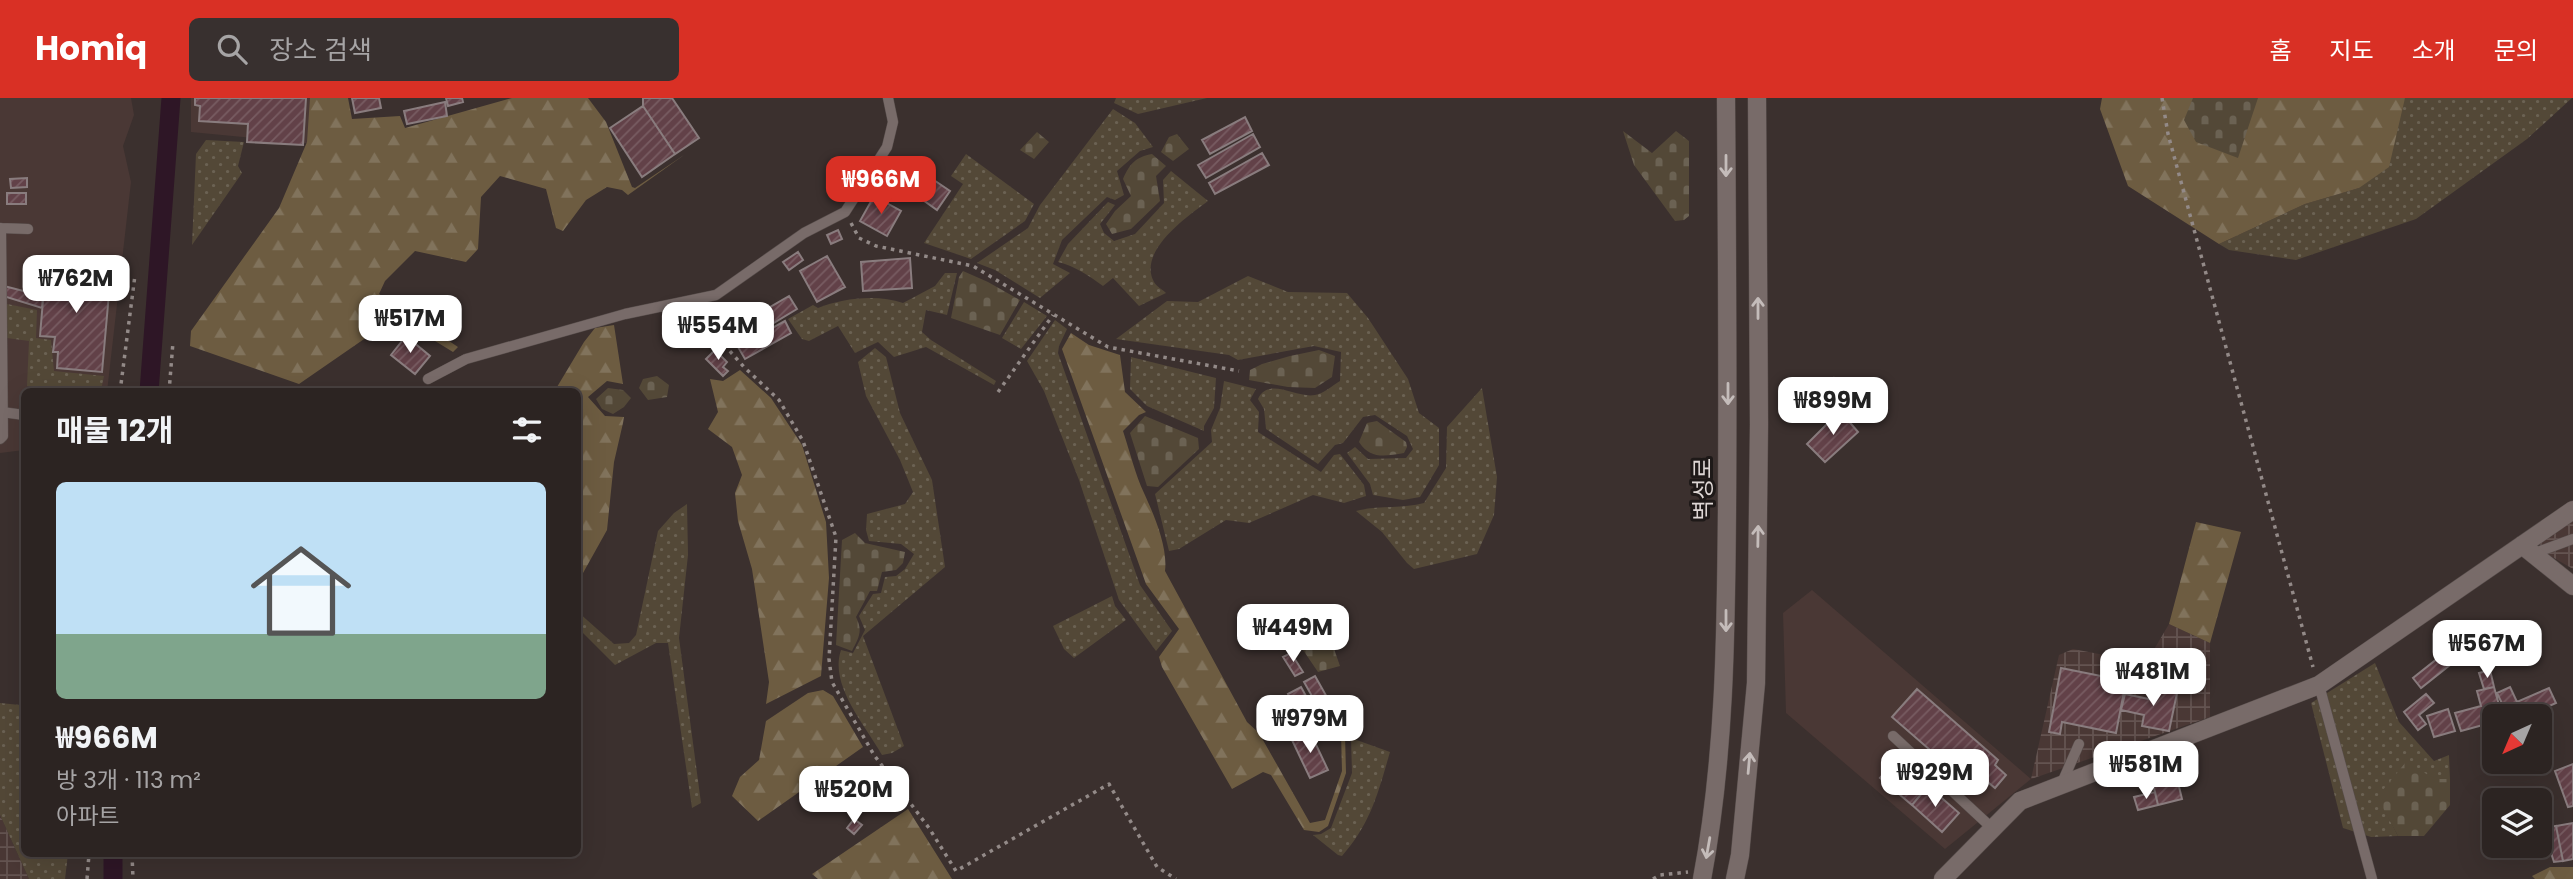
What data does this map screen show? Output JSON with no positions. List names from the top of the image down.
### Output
{
  "streets": {
    "main road": ["벽성로"]
  },
  "north": "bottom left",
  "page": {
    "header": "Homiq",
    "search": "장소 검색",
    "nav": [
      "홈",
      "지도",
      "소개",
      "문의"
    ],
    "price": [
      "₩966M",
      "₩762M",
      "₩517M",
      "₩554M",
      "₩899M",
      "₩449M",
      "₩567M",
      "₩481M",
      "₩979M",
      "₩581M",
      "₩929M",
      "₩520M"
    ],
    "heading": "매물 12개",
    "list": [
      {
        "name": "₩966M",
        "note": "방 3개 · 113 m² · 아파트"
      }
    ]
  }
}
